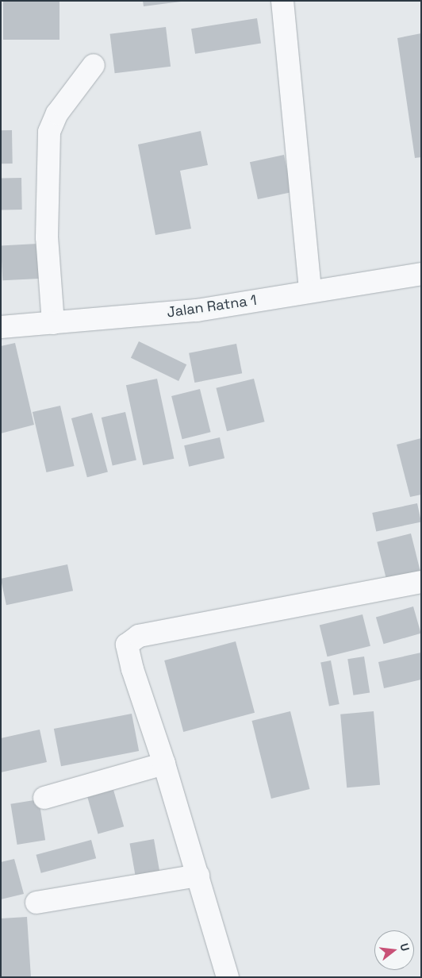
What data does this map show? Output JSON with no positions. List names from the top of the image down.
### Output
{
  "streets": {
    "street": ["Jalan Ratna 1"]
  },
  "north": "right"
}
